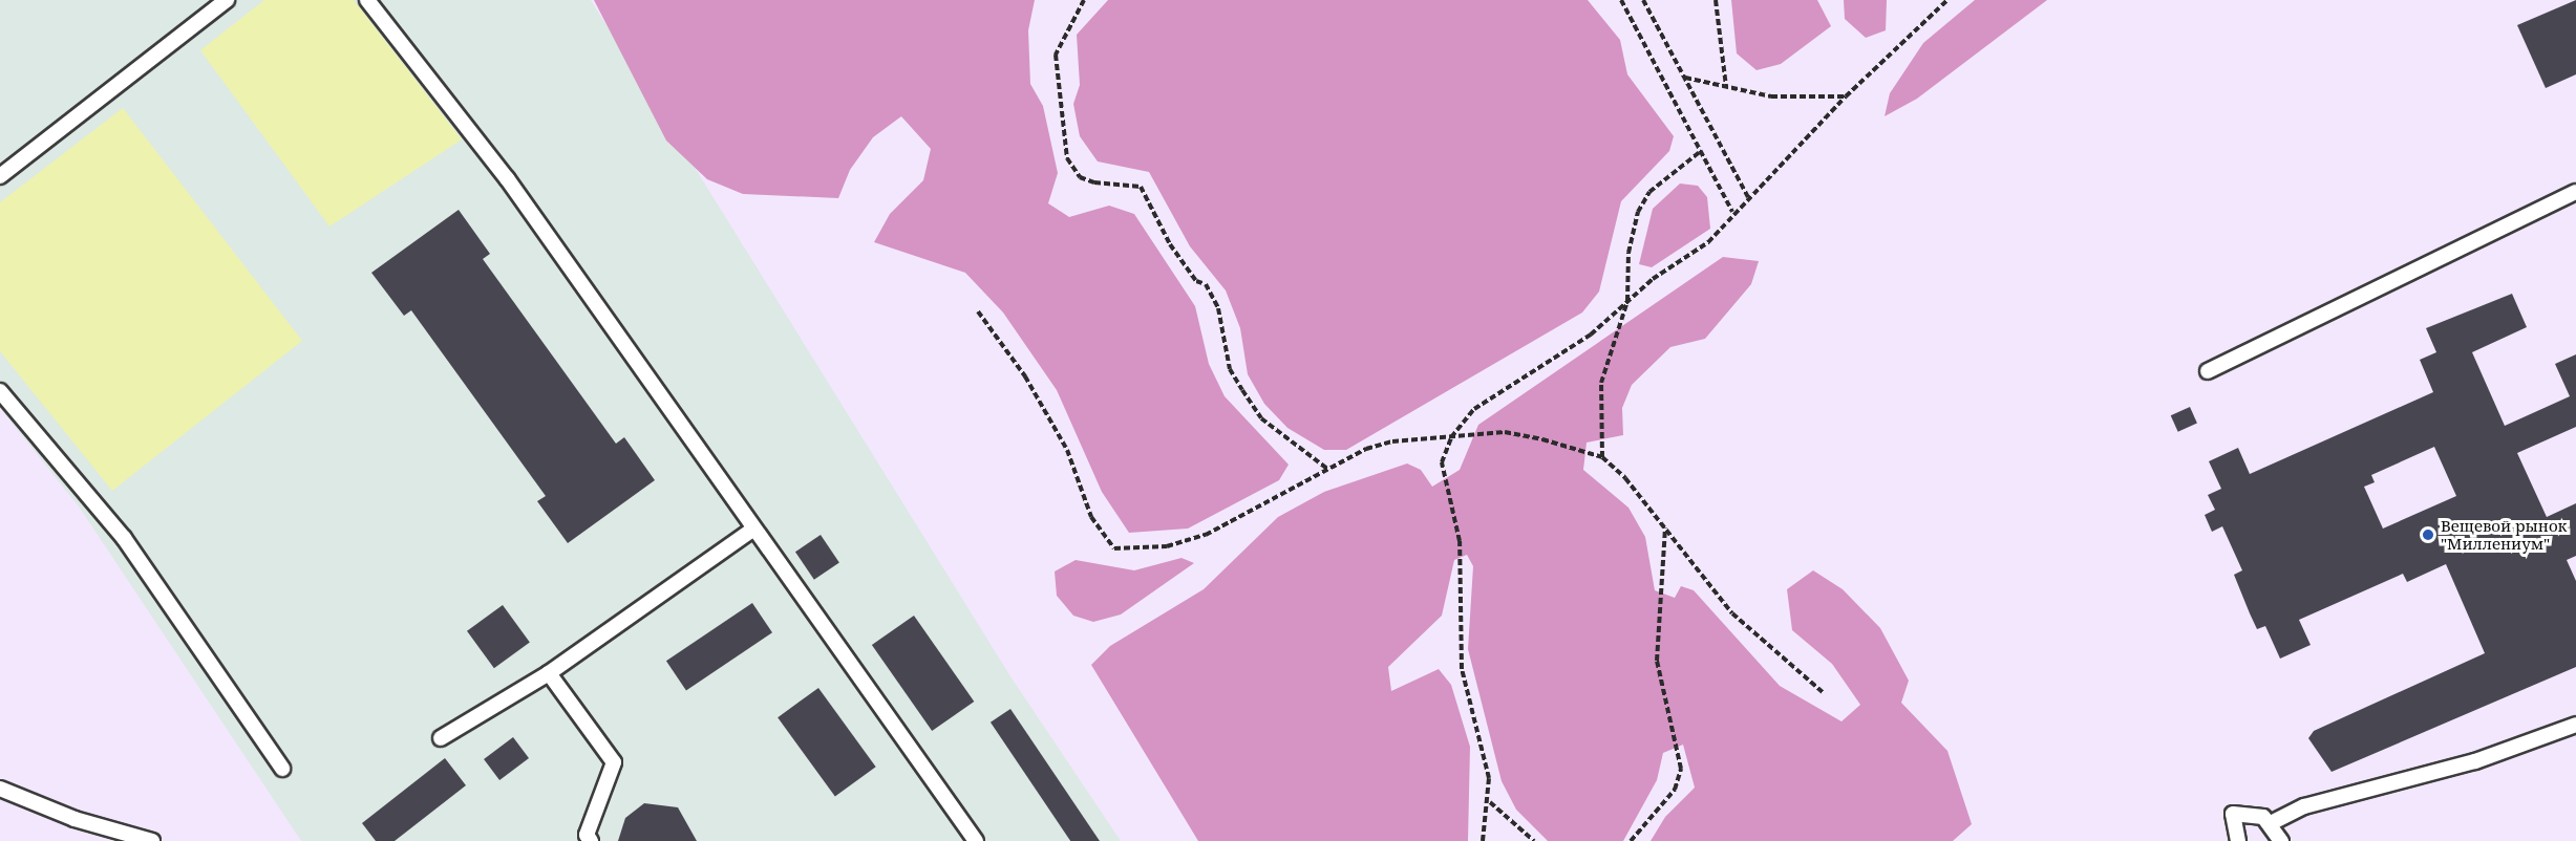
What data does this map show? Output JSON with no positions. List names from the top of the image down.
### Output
{
  "places": ["Вещевой рынок \"Миллениум\""]
}
